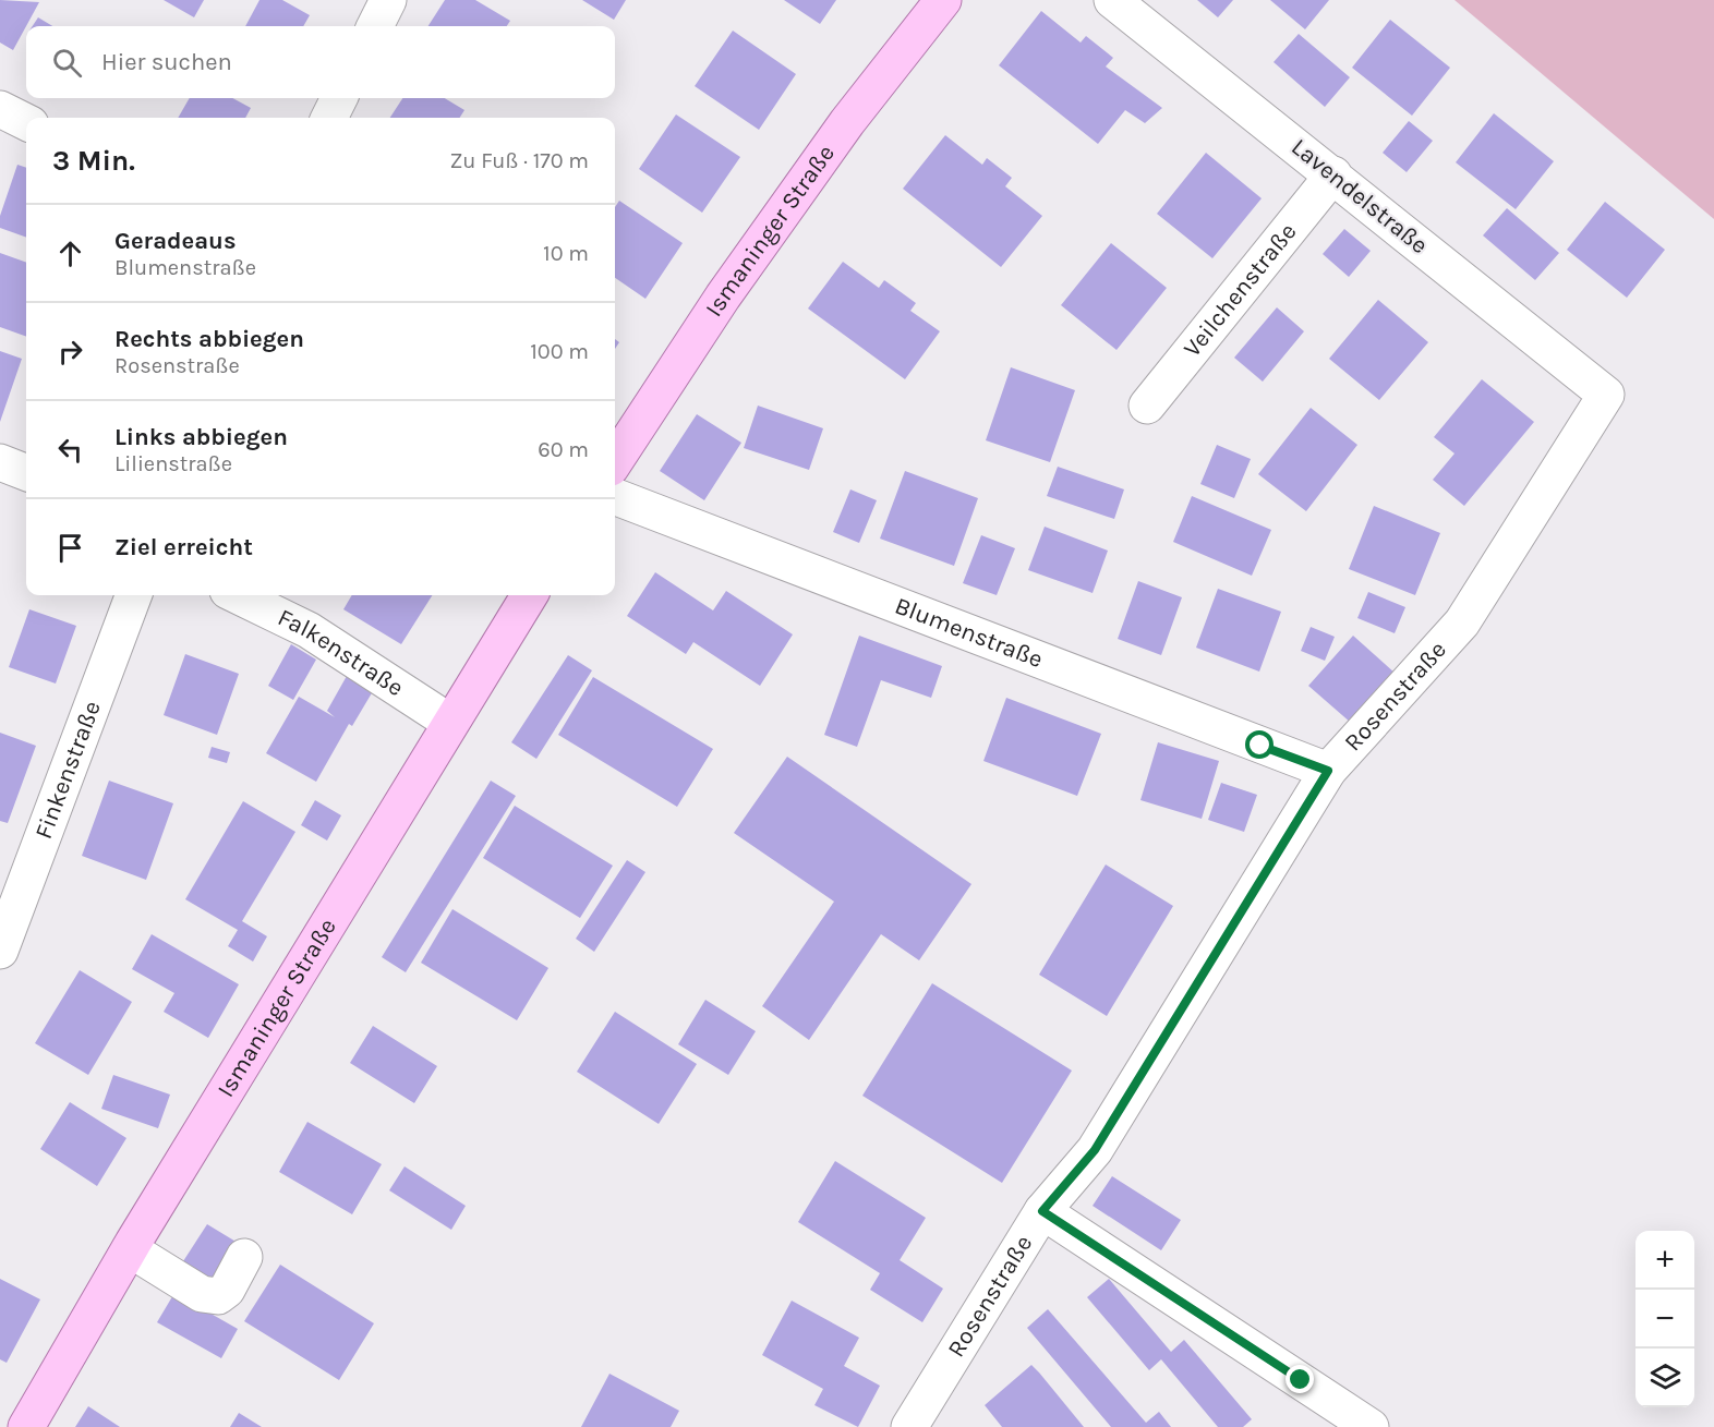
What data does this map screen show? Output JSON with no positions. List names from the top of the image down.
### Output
{
  "streets": {
    "main road": ["Ismaninger Straße"],
    "street": [
      "Lavendelstraße",
      "Veilchenstraße",
      "Blumenstraße",
      "Falkenstraße",
      "Rosenstraße",
      "Finkenstraße"
    ]
  },
  "crossings": [
    ["Lavendelstraße", "Veilchenstraße"],
    ["Lavendelstraße", "Rosenstraße"],
    ["Ismaninger Straße", "Falkenstraße"],
    ["Blumenstraße", "Rosenstraße"]
  ],
  "page": {
    "search": "Hier suchen",
    "heading": ["3 Min.", "Zu Fuß · 170 m"],
    "list": [
      ["Geradeaus", "Blumenstraße", "10 m"],
      ["Rechts abbiegen", "Rosenstraße", "100 m"],
      ["Links abbiegen", "Lilienstraße", "60 m"],
      "Ziel erreicht"
    ],
    "map_buttons": ["+", "−"]
  }
}
